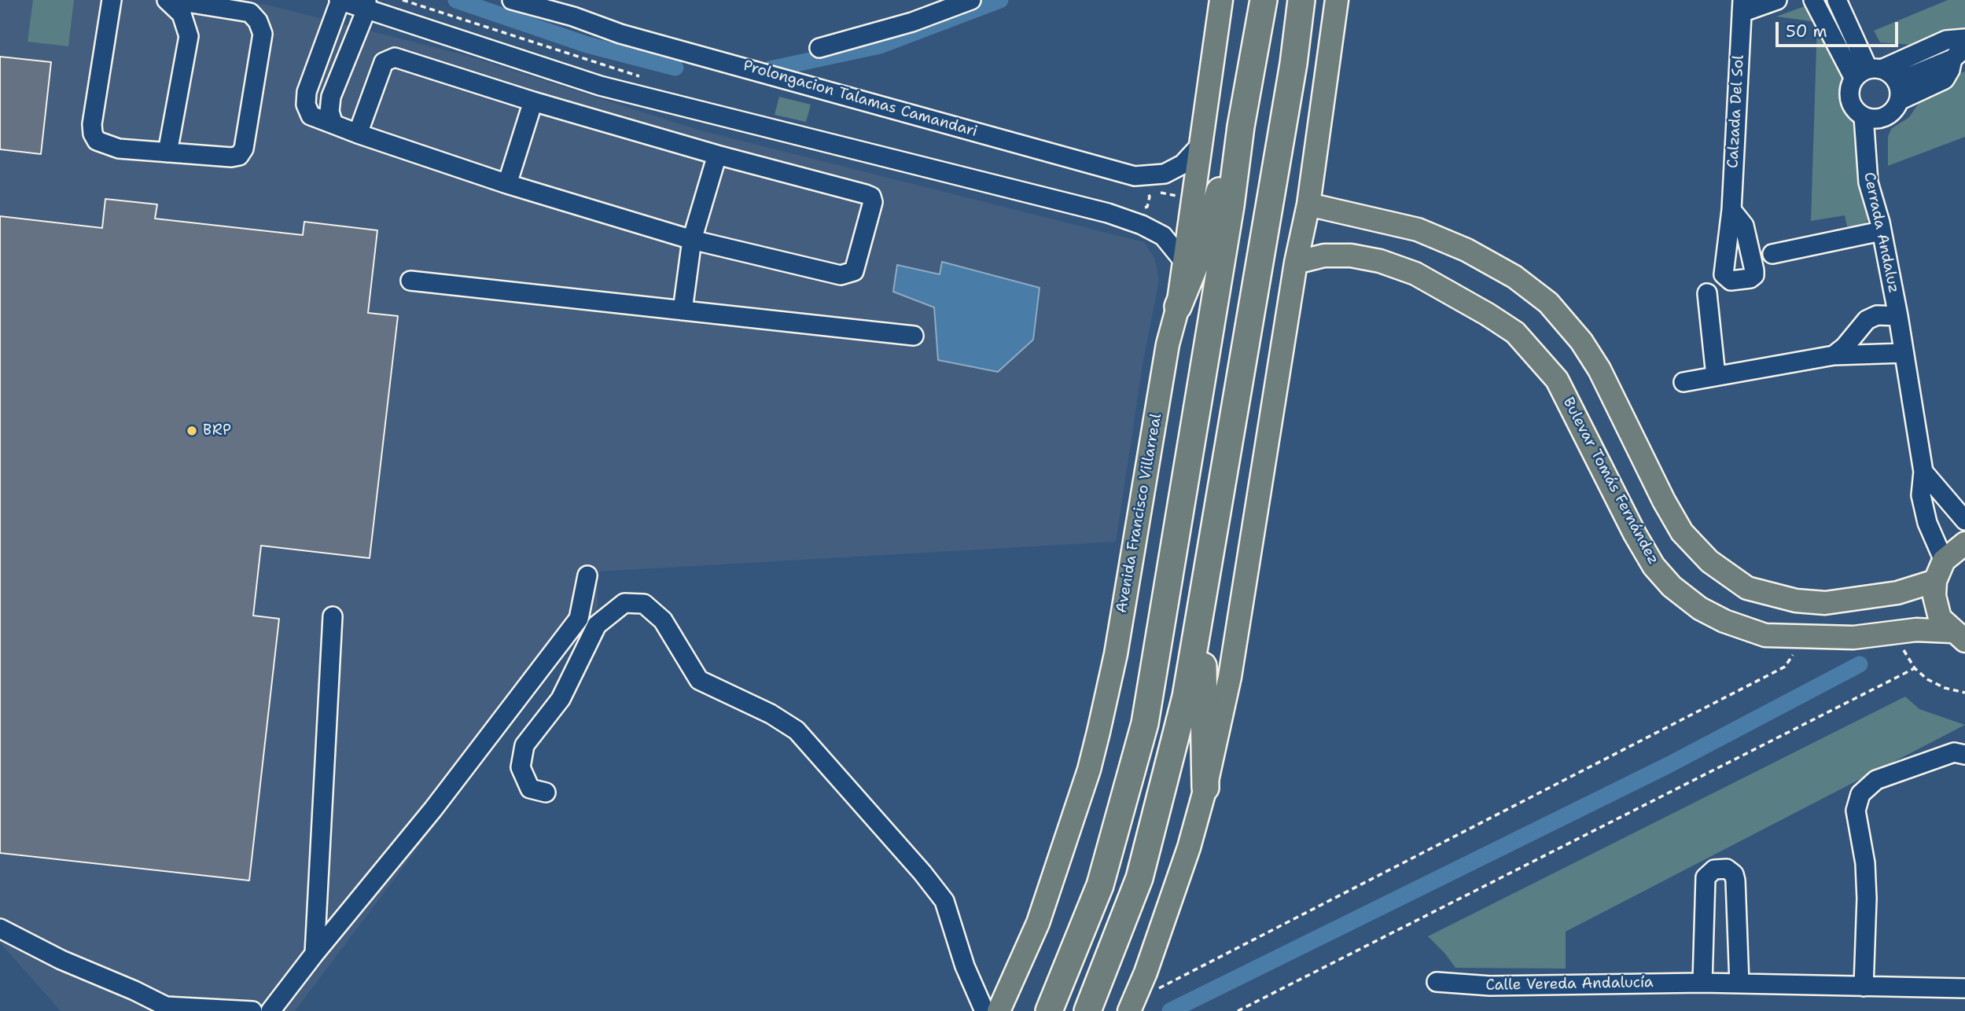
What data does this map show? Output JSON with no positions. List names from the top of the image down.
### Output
{
  "streets": {
    "main road": ["Bulevar Tomás Fernández", "Avenida Francisco Villarreal"],
    "street": [
      "Prolongacion Talamas Camandari",
      "Calzada Del Sol",
      "Cerrada Andaluz",
      "Calle Vereda Andalucía"
    ]
  },
  "crossings": [
    ["Prolongacion Talamas Camandari", "Avenida Francisco Villarreal"]
  ],
  "places": ["BRP"],
  "scale_bar": "50 m"
}
